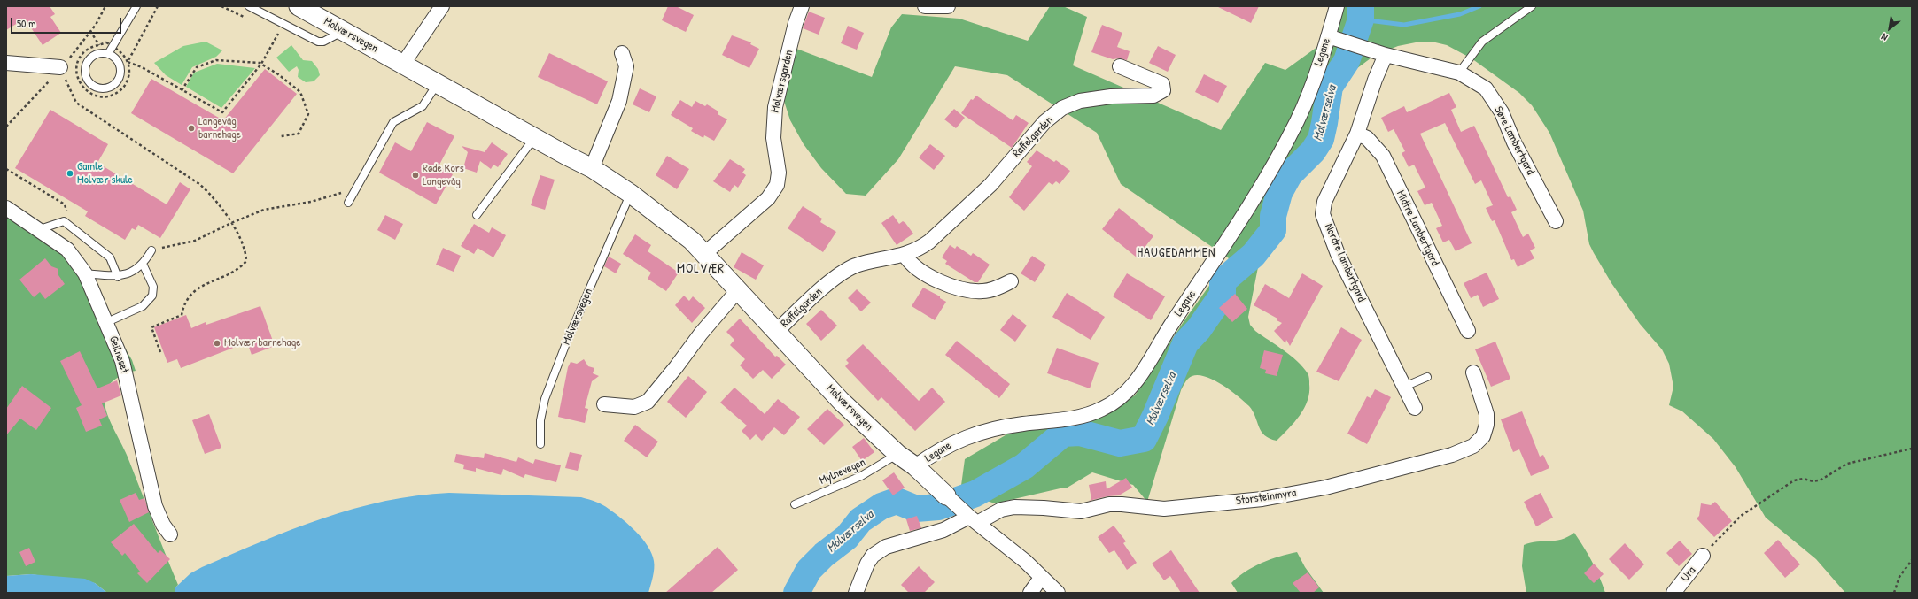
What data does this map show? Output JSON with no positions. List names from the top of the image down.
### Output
{
  "streets": {
    "street": [
      "Molværsvegen",
      "Legane",
      "Molværsgarden",
      "Raffelgarden",
      "Søre Lambertgard",
      "Midtre Lambertgard",
      "Nordre Lambertgard",
      "Geilneset",
      "Storsteinmyra",
      "Ura"
    ],
    "lane": ["Mylnevegen"]
  },
  "crossings": [
    ["Molværsvegen", "Legane"],
    ["Molværsvegen", "Molværsgarden"],
    ["Molværsvegen", "Raffelgarden"],
    ["Molværsvegen", "Mylnevegen"],
    ["Molværsvegen", "Storsteinmyra"],
    ["Legane", "Søre Lambertgard"],
    ["Søre Lambertgard", "Nordre Lambertgard"],
    ["Midtre Lambertgard", "Nordre Lambertgard"]
  ],
  "districts": ["HAUGEDAMMEN", "MOLVÆR"],
  "water": ["Molværselva"],
  "places": [
    "Langevåg barnehage",
    "Gamle Molvær skule",
    "Røde Kors Langevåg",
    "Molvær barnehage"
  ],
  "scale_bar": "50 m",
  "north": "bottom left"
}
